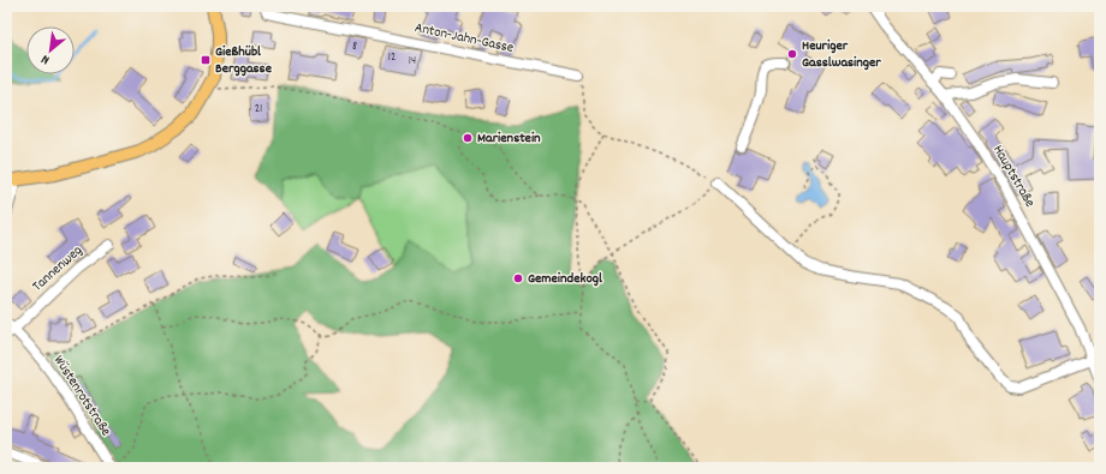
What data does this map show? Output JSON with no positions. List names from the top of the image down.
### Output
{
  "streets": {
    "street": [
      "Anton-Jahn-Gasse",
      "Hauptstraße",
      "Tannenweg",
      "Wüstenrotstraße"
    ]
  },
  "crossings": [
    ["Tannenweg", "Wüstenrotstraße"]
  ],
  "places": {
    "other": ["Heuriger Gasslwasinger", "Marienstein", "Gemeindekogl"],
    "transit": ["Gießhübl Berggasse"]
  },
  "house_numbers": [
    "8",
    "12",
    "14",
    "21"
  ],
  "north": "bottom left"
}
